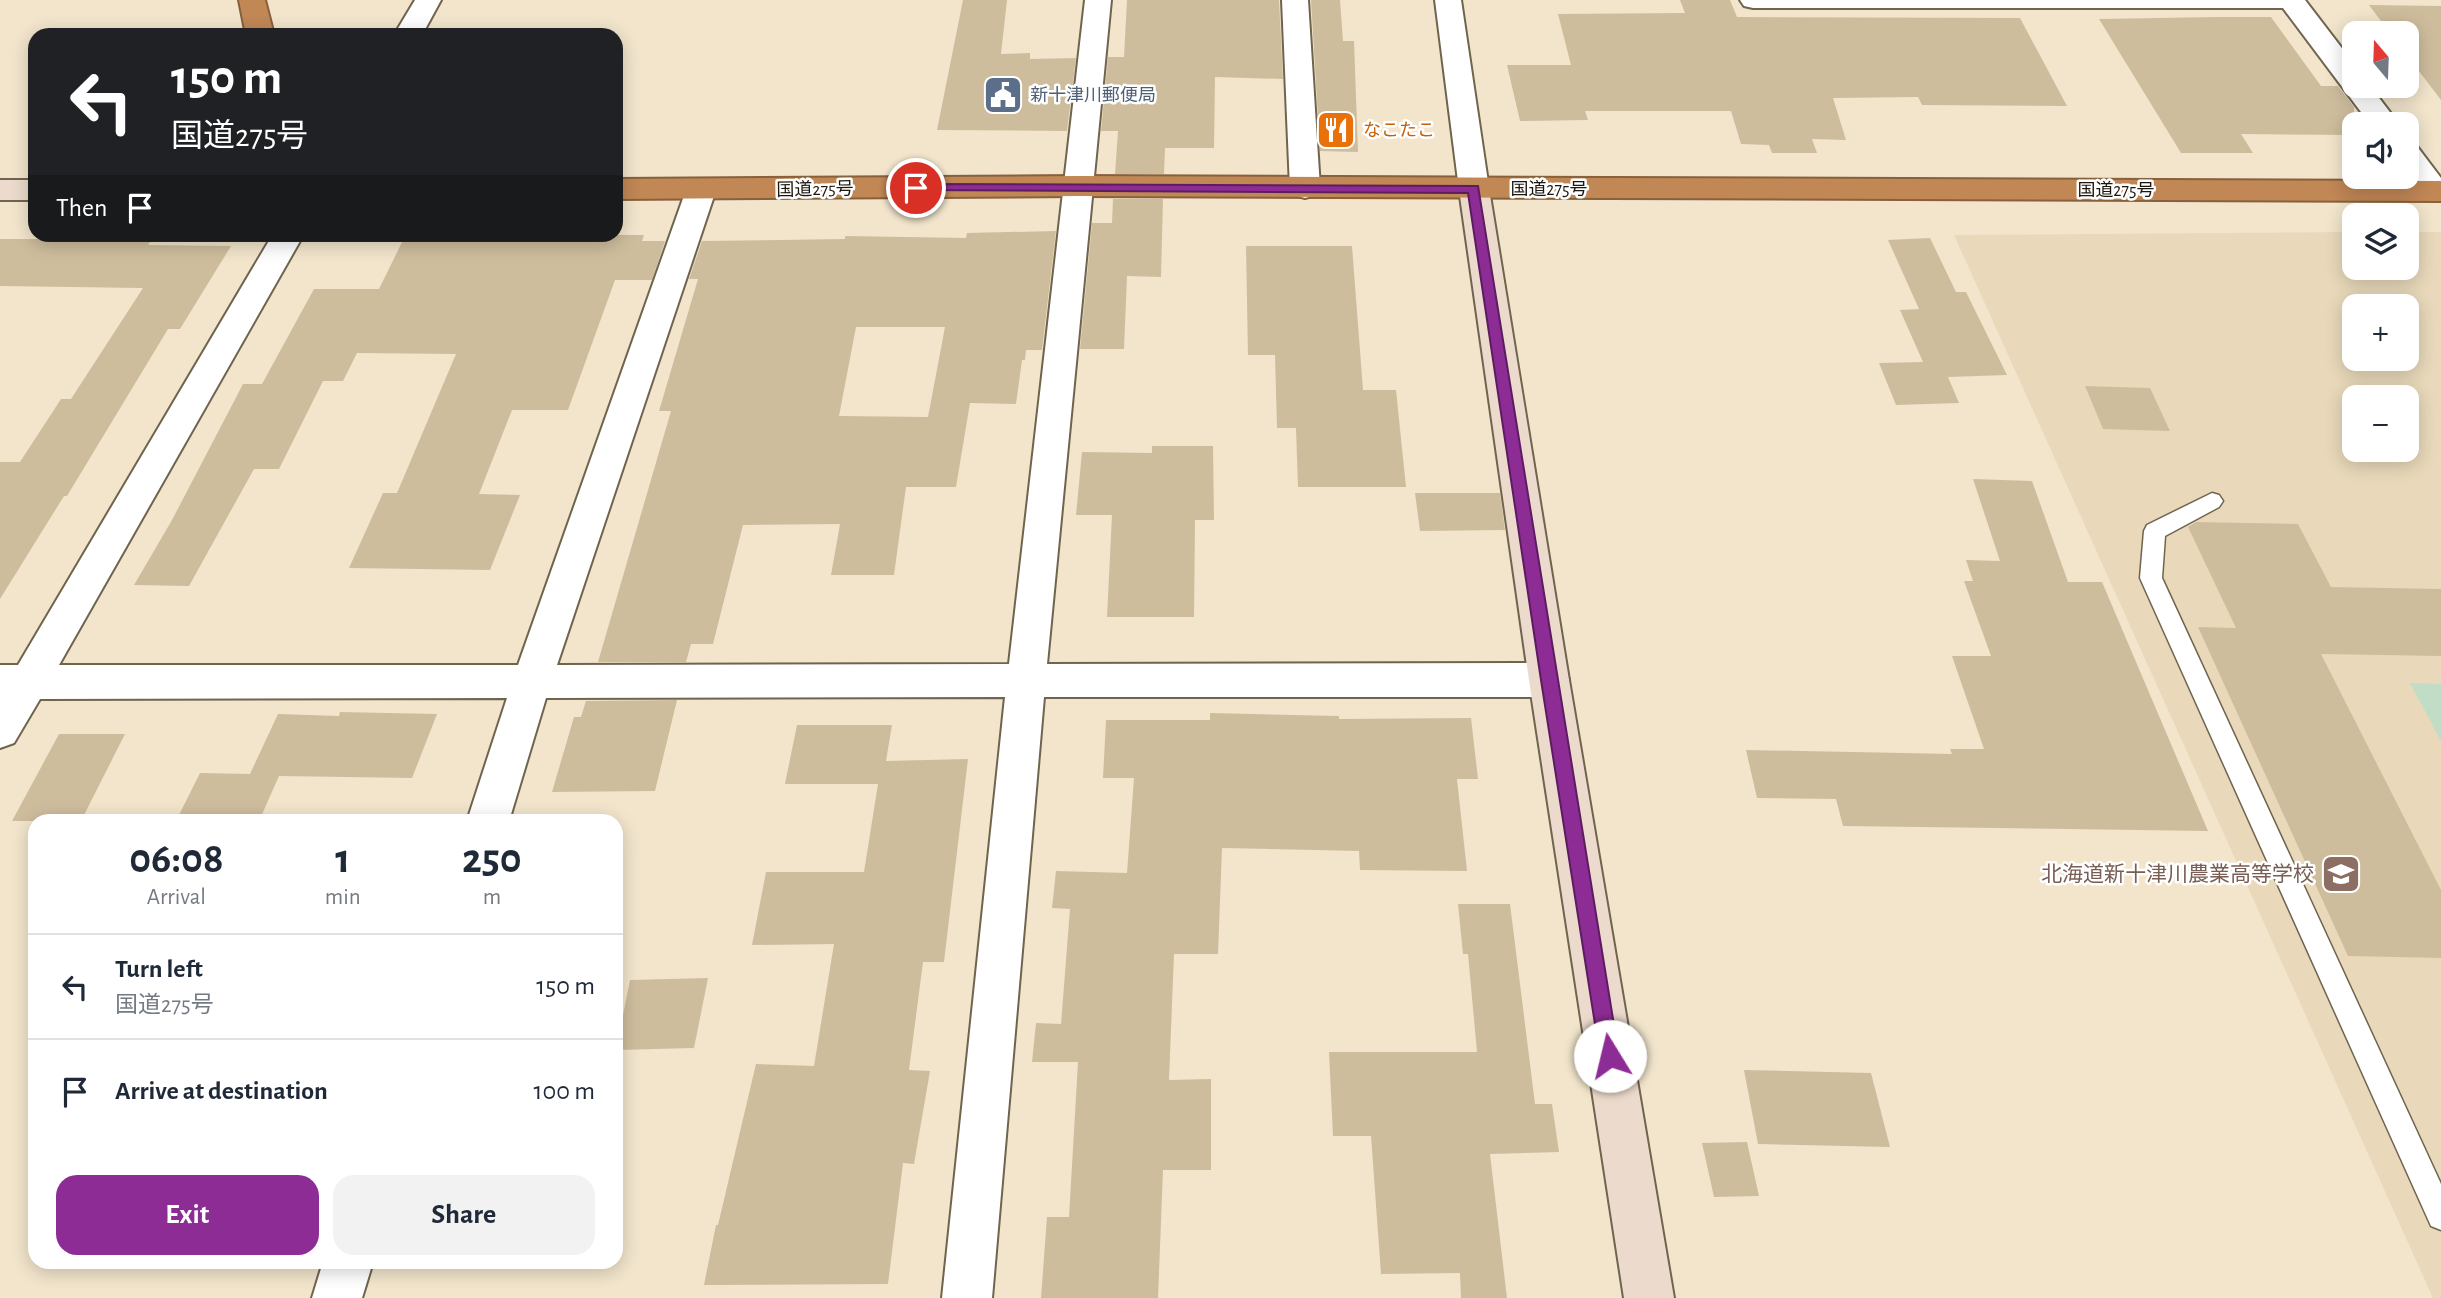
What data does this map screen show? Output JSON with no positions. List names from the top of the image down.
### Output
{
  "streets": {
    "highway": ["国道275号"]
  },
  "places": {
    "public building": ["新十津川郵便局"],
    "restaurant": ["なこたこ"],
    "school or university": ["北海道新十津川農業高等学校"]
  },
  "north": "top",
  "page": {
    "map_buttons": ["+", "−"],
    "turn": ["150 m", "国道275号"],
    "then": "Then",
    "eta": [
      "06:08",
      "Arrival",
      "1",
      "min",
      "250",
      "m"
    ],
    "list": [
      {
        "name": "Turn left",
        "note": "国道275号",
        "value": "150 m"
      },
      {
        "name": "Arrive at destination",
        "value": "100 m"
      }
    ],
    "buttons": ["Exit", "Share"]
  }
}
